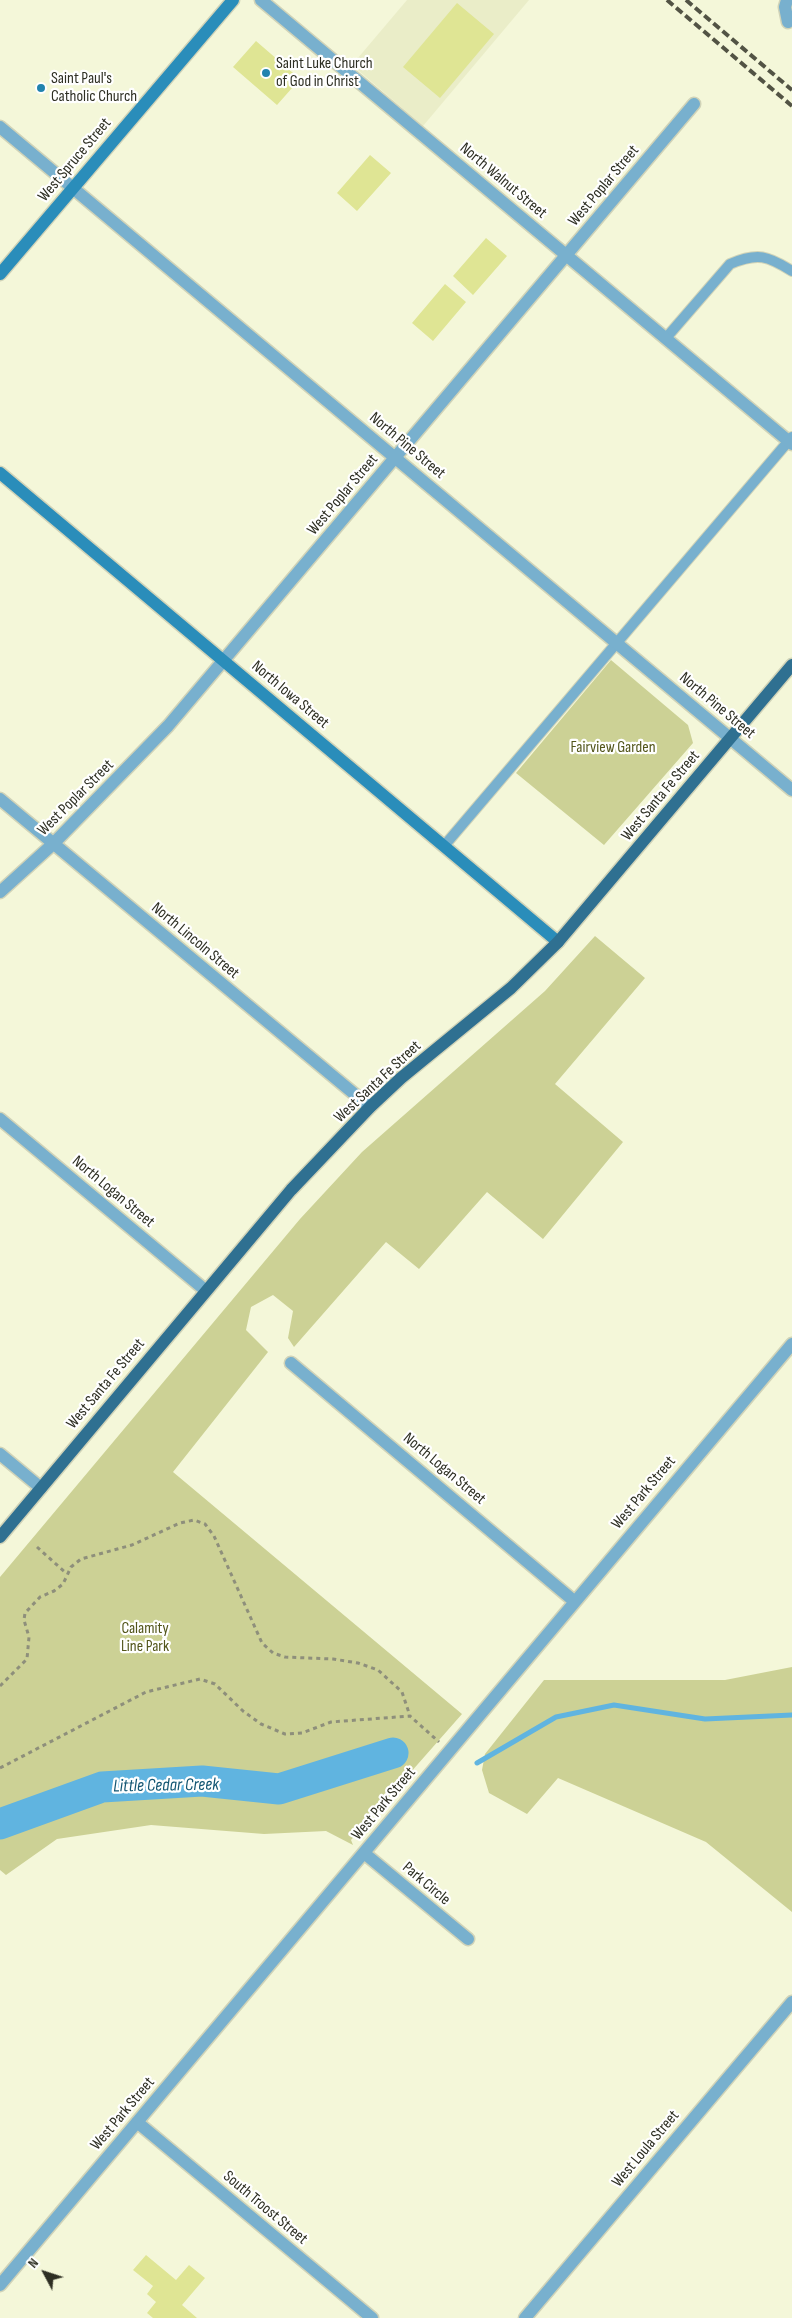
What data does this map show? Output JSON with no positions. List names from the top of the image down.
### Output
{
  "streets": {
    "main road": ["West Santa Fe Street"],
    "street": [
      "West Spruce Street",
      "North Walnut Street",
      "West Poplar Street",
      "North Pine Street",
      "North Iowa Street",
      "North Lincoln Street",
      "North Logan Street",
      "West Park Street",
      "Park Circle",
      "West Loula Street",
      "South Troost Street"
    ]
  },
  "crossings": [
    ["West Spruce Street", "North Pine Street"],
    ["North Walnut Street", "West Poplar Street"],
    ["West Poplar Street", "North Pine Street"],
    ["West Poplar Street", "North Iowa Street"],
    ["West Poplar Street", "North Lincoln Street"],
    ["North Pine Street", "West Santa Fe Street"],
    ["North Iowa Street", "West Santa Fe Street"],
    ["West Santa Fe Street", "North Lincoln Street"],
    ["West Santa Fe Street", "North Logan Street"],
    ["North Logan Street", "West Park Street"],
    ["West Park Street", "Park Circle"],
    ["West Park Street", "South Troost Street"]
  ],
  "water": ["Little Cedar Creek"],
  "parks": ["Fairview Garden", "Calamity Line Park"],
  "places": ["Saint Luke Church of God in Christ", "Saint Paul's Catholic Church"],
  "north": "top left"
}
